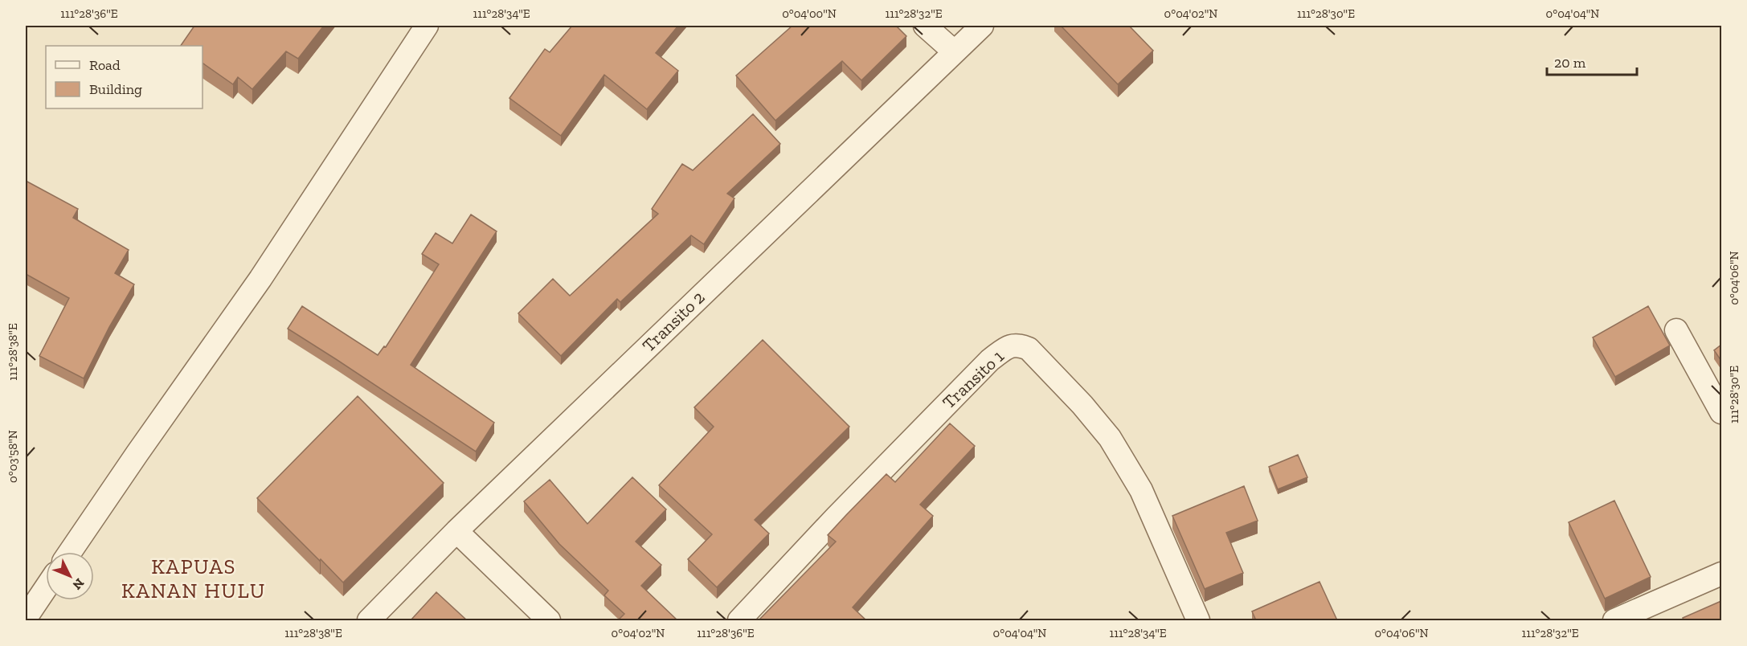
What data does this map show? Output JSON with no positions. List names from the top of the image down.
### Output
{
  "streets": {
    "street": ["Transito 2", "Transito 1"]
  },
  "districts": ["KAPUAS KANAN HULU"],
  "legend": ["Road", "Building"],
  "scale_bar": "20 m",
  "north": "bottom right",
  "coordinates": [
    "111°28'36\"E",
    "111°28'34\"E",
    "0°04'00\"N",
    "111°28'32\"E",
    "0°04'02\"N",
    "111°28'30\"E",
    "0°04'04\"N",
    "0°04'06\"N",
    "111°28'38\"E",
    "0°03'58\"N"
  ]
}
